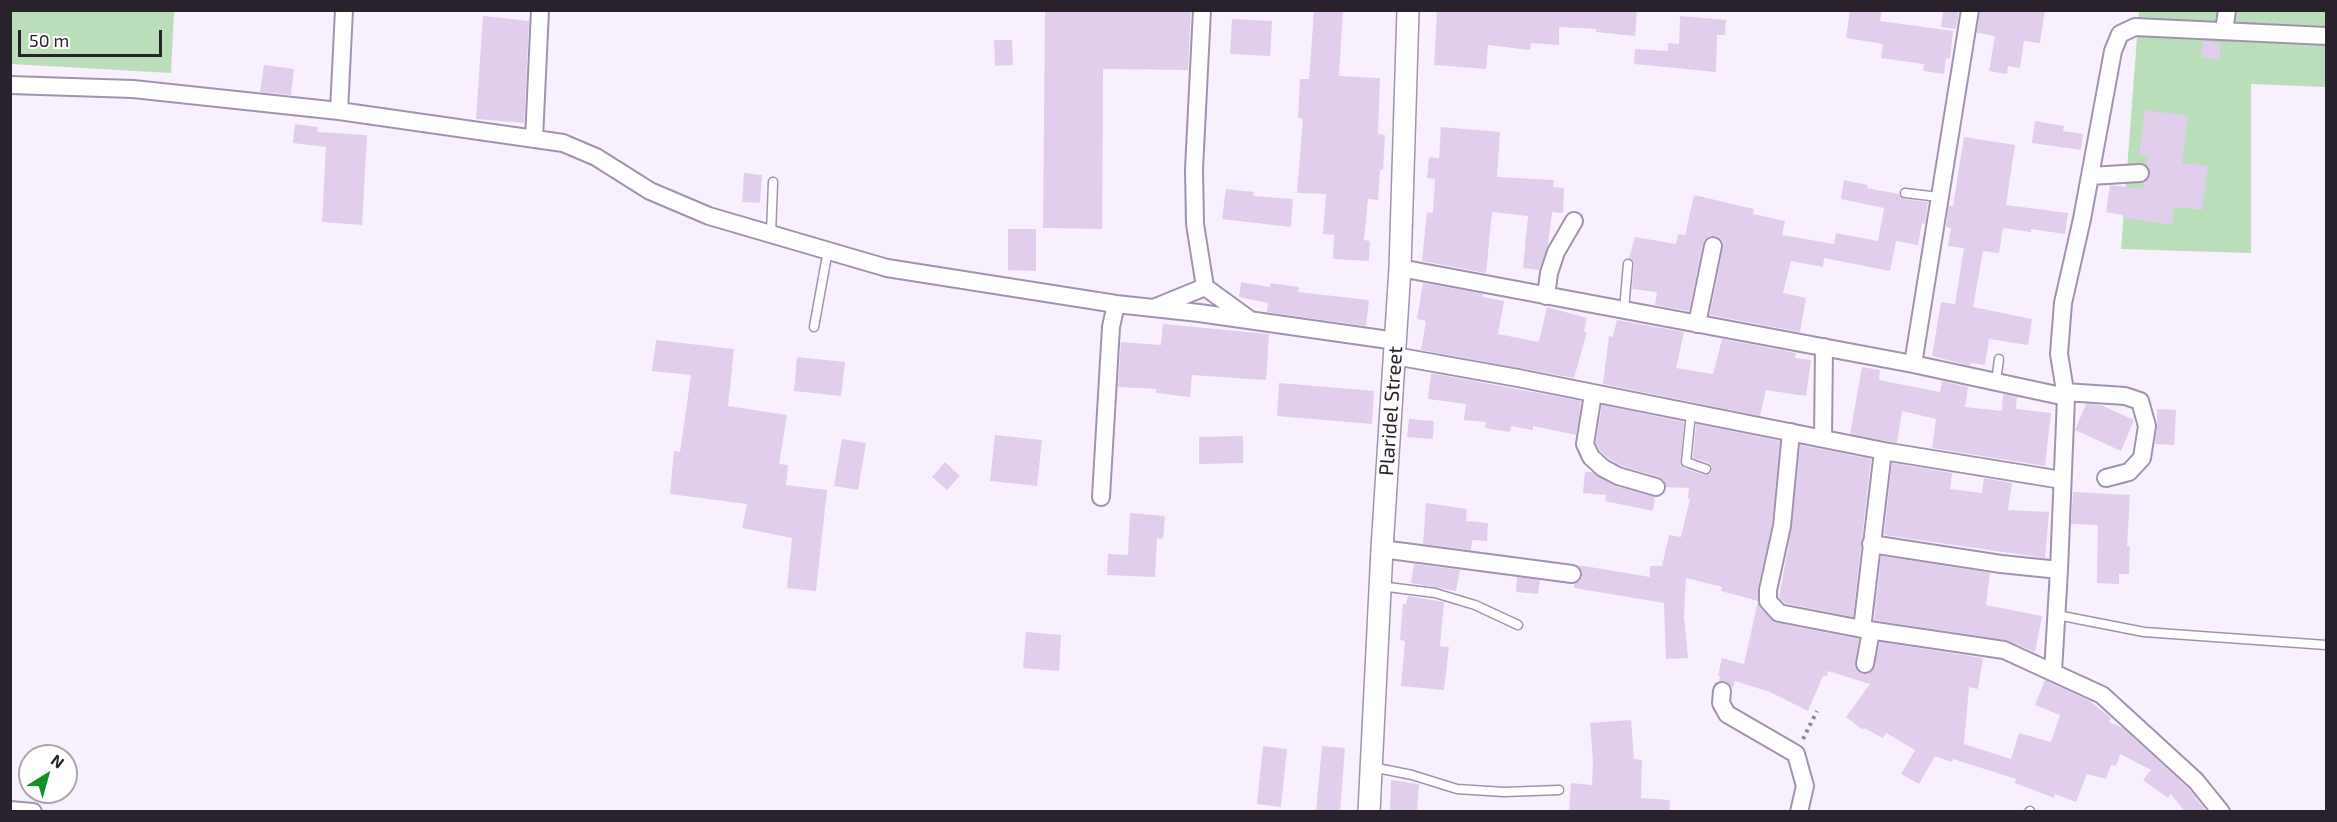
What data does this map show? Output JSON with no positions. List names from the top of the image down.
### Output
{
  "streets": {
    "street": ["Plaridel Street"]
  },
  "scale_bar": "50 m",
  "north": "top right"
}
